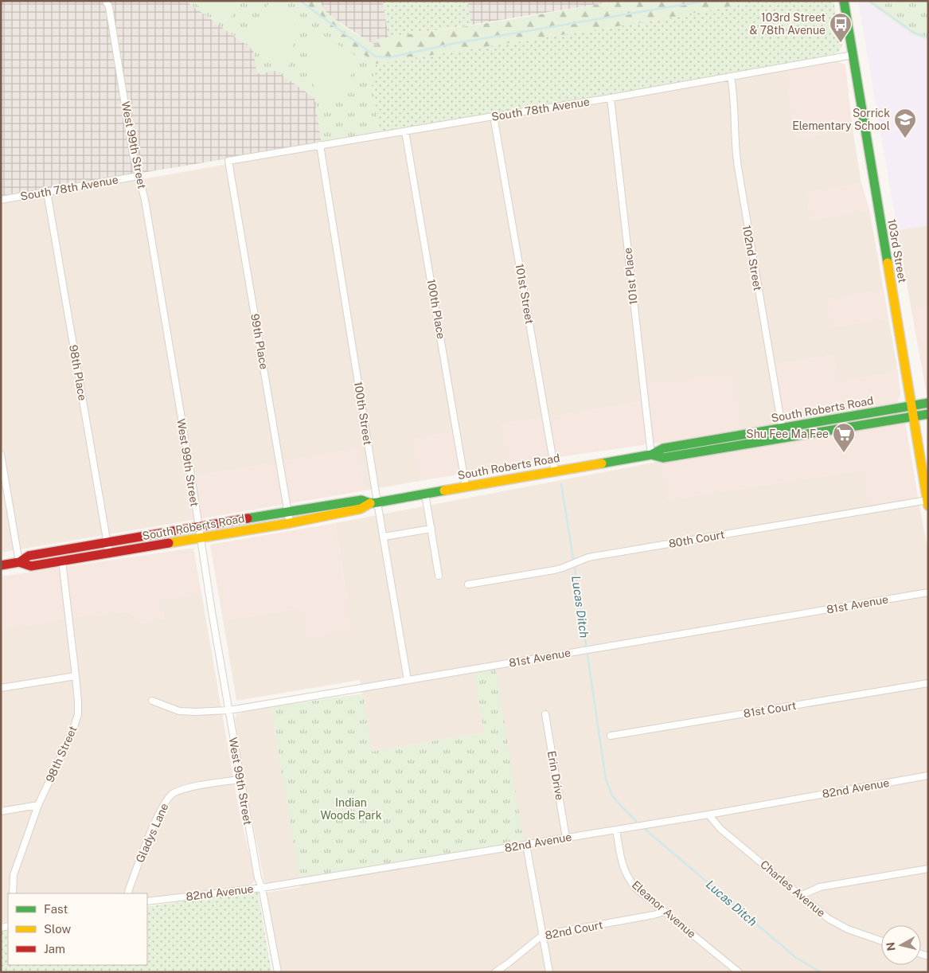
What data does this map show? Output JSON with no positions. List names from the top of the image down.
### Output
{
  "streets": {
    "street": [
      "South 78th Avenue",
      "West 99th Street",
      "103rd Street",
      "102nd Street",
      "101st Place",
      "101st Street",
      "100th Place",
      "99th Place",
      "98th Place",
      "South Roberts Road",
      "100th Street",
      "80th Court",
      "81st Avenue",
      "81st Court",
      "98th Street",
      "Erin Drive",
      "82nd Avenue",
      "Gladys Lane",
      "Charles Avenue",
      "Eleanor Avenue",
      "82nd Court"
    ]
  },
  "crossings": [
    ["South 78th Avenue", "West 99th Street"],
    ["South 78th Avenue", "103rd Street"],
    ["South 78th Avenue", "102nd Street"],
    ["South 78th Avenue", "101st Place"],
    ["South 78th Avenue", "101st Street"],
    ["South 78th Avenue", "100th Place"],
    ["South 78th Avenue", "99th Place"],
    ["South 78th Avenue", "98th Place"],
    ["South 78th Avenue", "100th Street"],
    ["West 99th Street", "South Roberts Road"],
    ["West 99th Street", "81st Avenue"],
    ["West 99th Street", "82nd Avenue"],
    ["West 99th Street", "Gladys Lane"],
    ["103rd Street", "South Roberts Road"],
    ["103rd Street", "80th Court"],
    ["102nd Street", "South Roberts Road"],
    ["101st Place", "South Roberts Road"],
    ["101st Street", "South Roberts Road"],
    ["100th Place", "South Roberts Road"],
    ["99th Place", "South Roberts Road"],
    ["98th Place", "South Roberts Road"],
    ["South Roberts Road", "100th Street"],
    ["South Roberts Road", "98th Street"],
    ["100th Street", "81st Avenue"],
    ["Erin Drive", "82nd Avenue"],
    ["82nd Avenue", "Charles Avenue"],
    ["82nd Avenue", "Eleanor Avenue"],
    ["Eleanor Avenue", "82nd Court"]
  ],
  "water": ["Lucas Ditch"],
  "parks": ["Indian Woods Park"],
  "places": {
    "bus stop": ["103rd Street & 78th Avenue"],
    "school or university": ["Sorrick Elementary School"],
    "supermarket": ["Shu Fee Ma Fee"]
  },
  "legend": ["Fast", "Slow", "Jam"],
  "north": "left"
}
